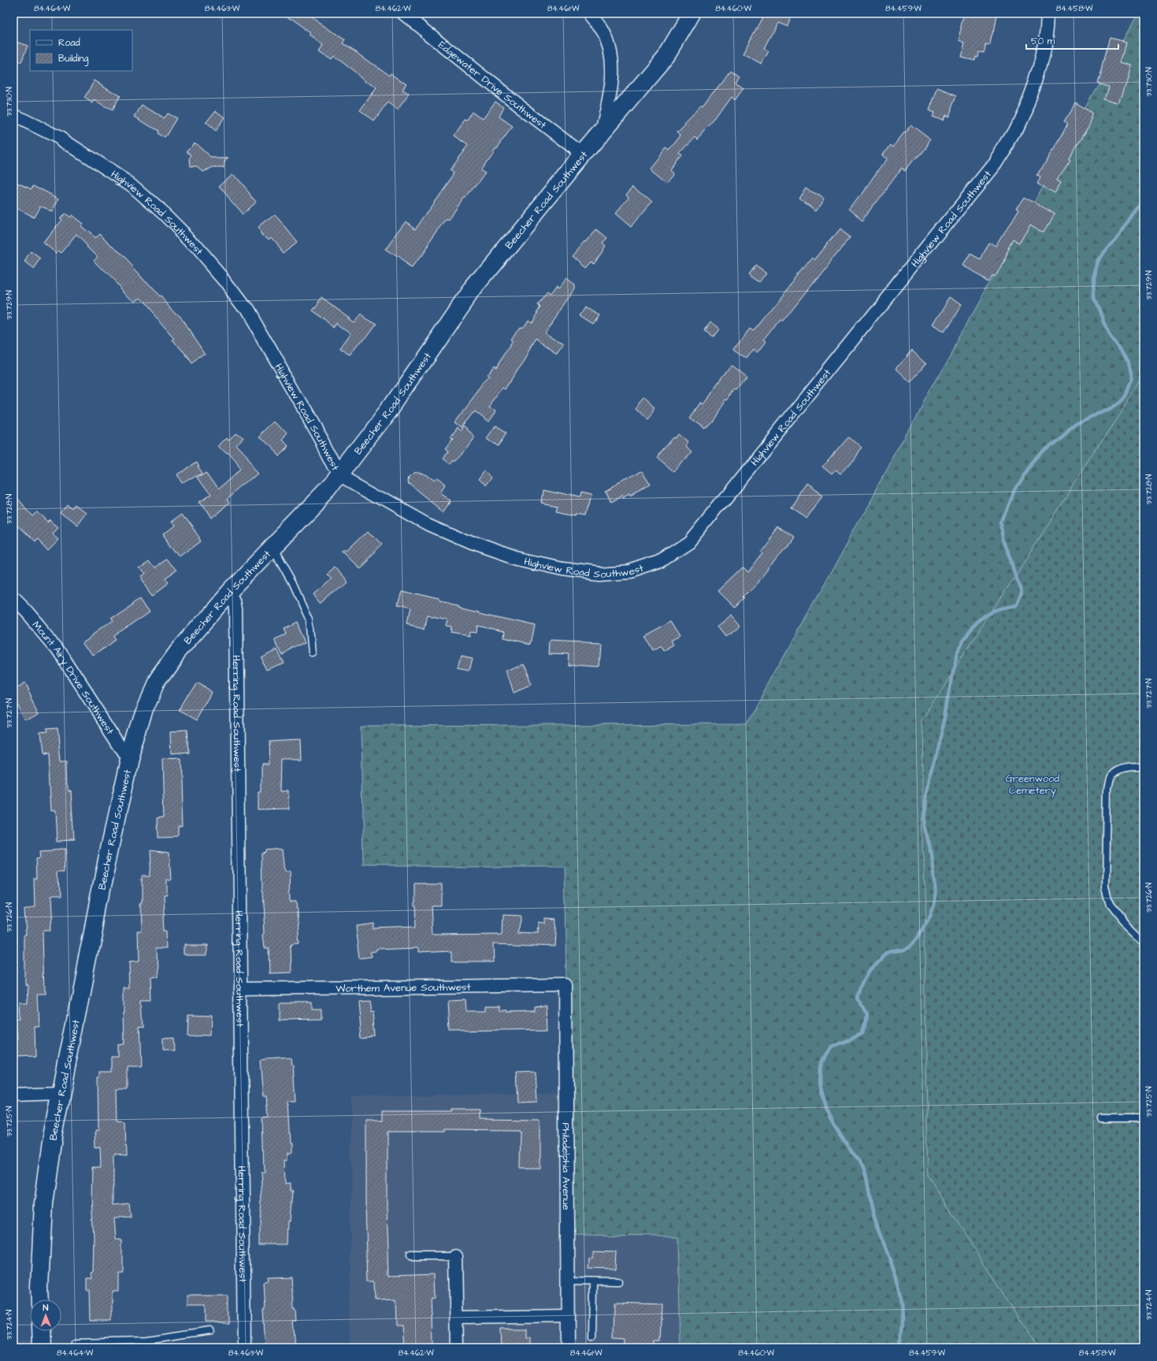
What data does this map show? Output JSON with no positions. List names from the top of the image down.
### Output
{
  "streets": {
    "street": [
      "Edgewater Drive Southwest",
      "Beecher Road Southwest",
      "Highview Road Southwest",
      "Mount Airy Drive Southwest",
      "Herring Road Southwest",
      "Worthem Avenue Southwest",
      "Philadelphia Avenue"
    ]
  },
  "crossings": [
    ["Edgewater Drive Southwest", "Beecher Road Southwest"],
    ["Beecher Road Southwest", "Highview Road Southwest"],
    ["Beecher Road Southwest", "Mount Airy Drive Southwest"],
    ["Beecher Road Southwest", "Herring Road Southwest"],
    ["Herring Road Southwest", "Worthem Avenue Southwest"],
    ["Worthem Avenue Southwest", "Philadelphia Avenue"]
  ],
  "parks": ["Greenwood Cemetery"],
  "legend": ["Road", "Building"],
  "scale_bar": "50 m",
  "north": "top",
  "coordinates": [
    "84.464°W",
    "84.463°W",
    "84.462°W",
    "84.461°W",
    "84.460°W",
    "84.459°W",
    "84.458°W",
    "33.730°N",
    "33.729°N",
    "33.728°N",
    "33.727°N",
    "33.726°N",
    "33.725°N",
    "33.724°N"
  ]
}
